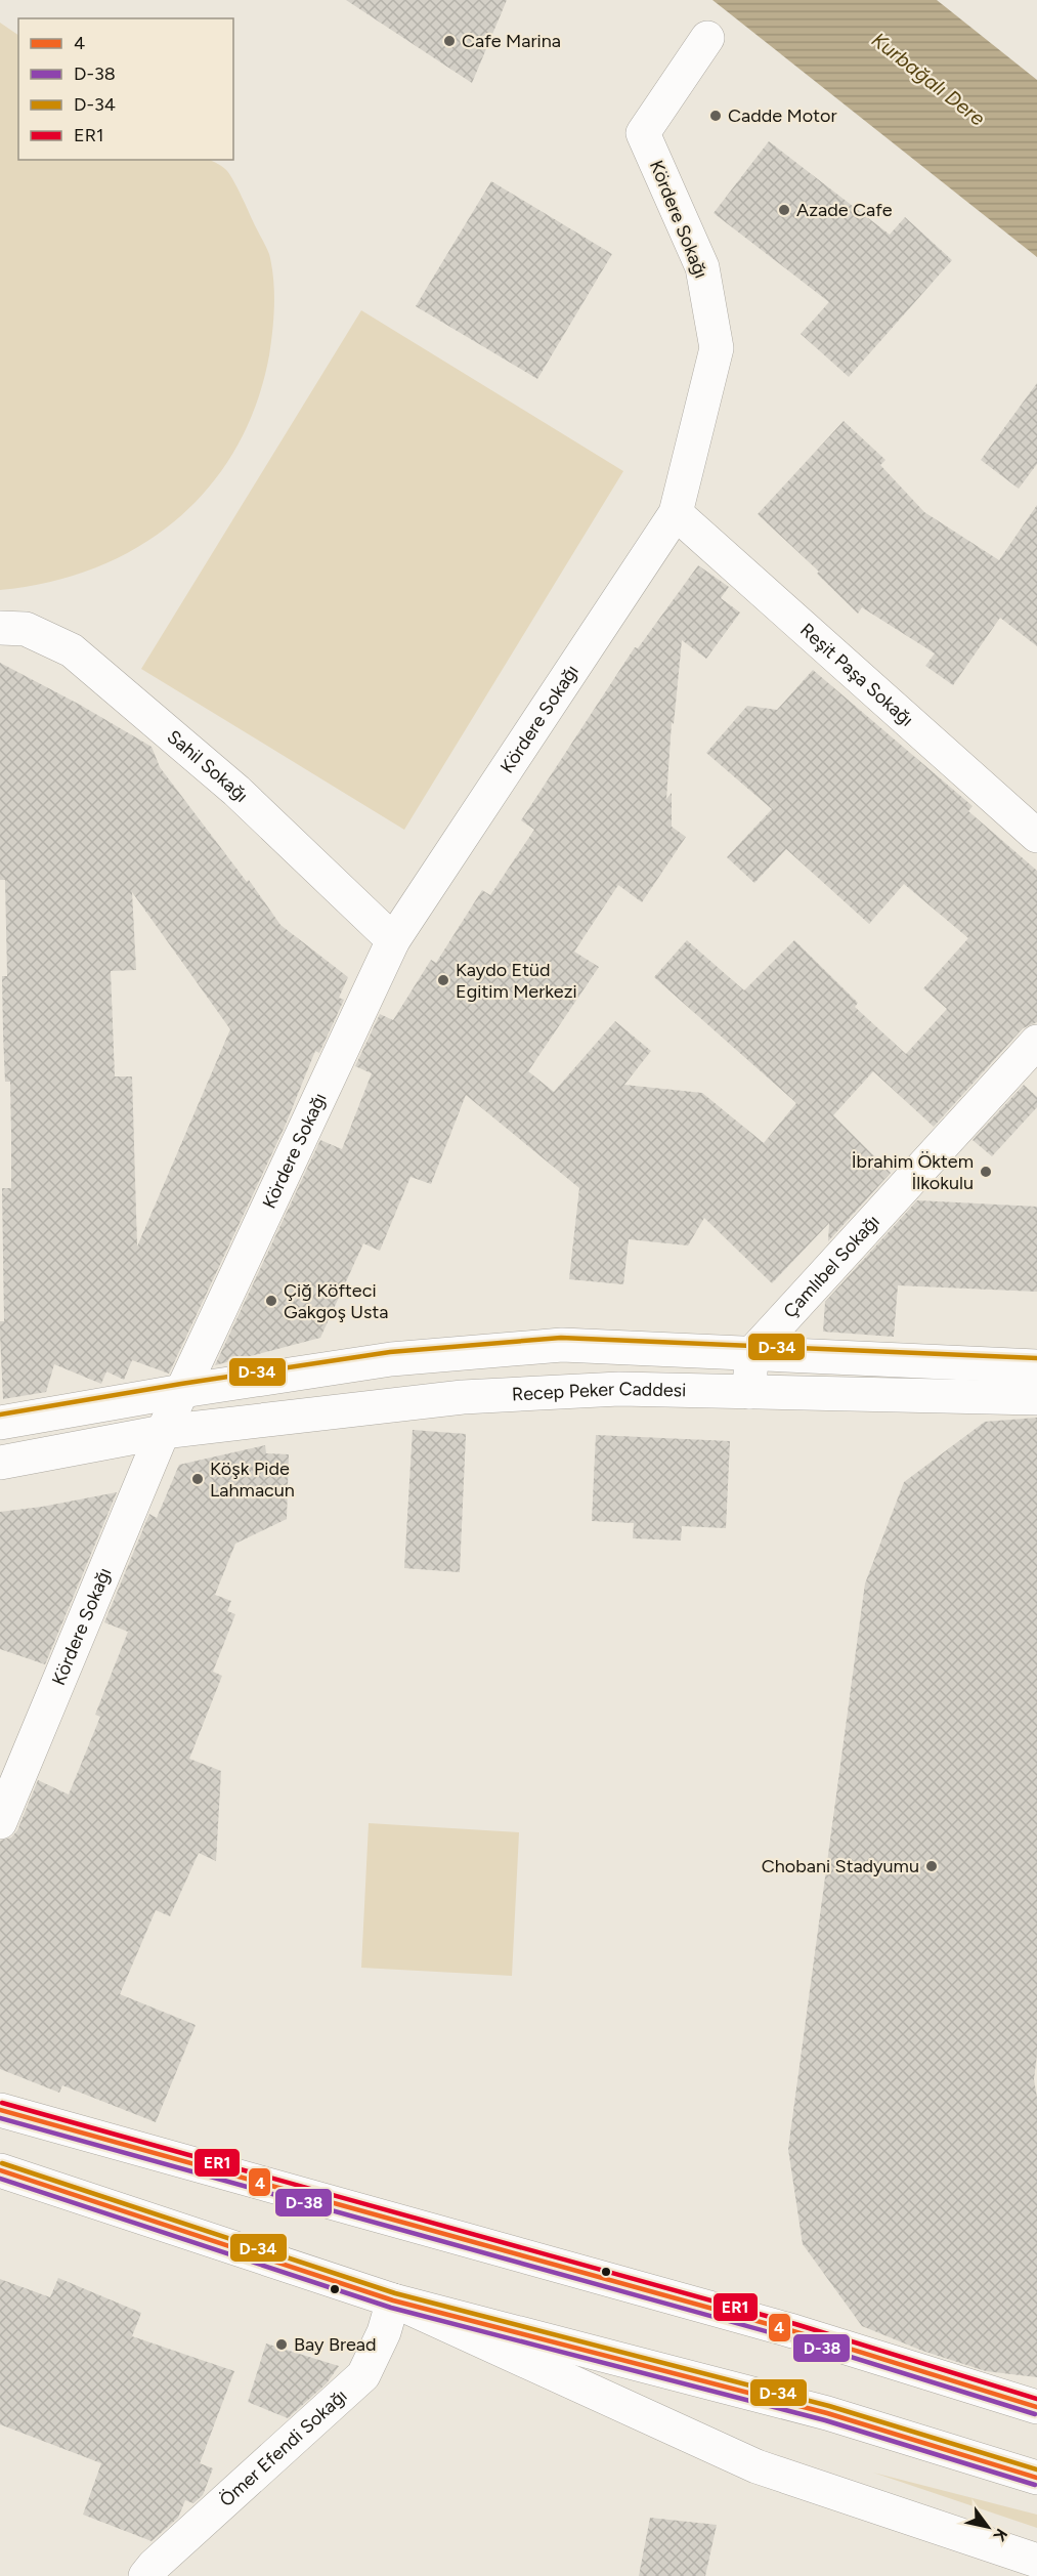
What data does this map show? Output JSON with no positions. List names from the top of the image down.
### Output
{
  "streets": {
    "main road": [
      "Kördere Sokağı",
      "Reşit Paşa Sokağı",
      "Sahil Sokağı",
      "Çamlıbel Sokağı",
      "Recep Peker Caddesi",
      "Ömer Efendi Sokağı"
    ]
  },
  "crossings": [
    ["Kördere Sokağı", "Reşit Paşa Sokağı"],
    ["Kördere Sokağı", "Sahil Sokağı"],
    ["Kördere Sokağı", "Recep Peker Caddesi"]
  ],
  "water": ["Kurbağalı Dere"],
  "places": [
    "Cafe Marina",
    "Cadde Motor",
    "Azade Cafe",
    "Kaydo Etüd Egitim Merkezi",
    "İbrahim Öktem İlkokulu",
    "Çiğ Köfteci Gakgoş Usta",
    "Köşk Pide Lahmacun",
    "Chobani Stadyumu",
    "Bay Bread"
  ],
  "lines": [
    "transit line D-34",
    "transit line ER1",
    "transit line 4",
    "transit line D-38"
  ],
  "legend": [
    "4",
    "D-38",
    "D-34",
    "ER1"
  ],
  "north": "bottom right"
}
